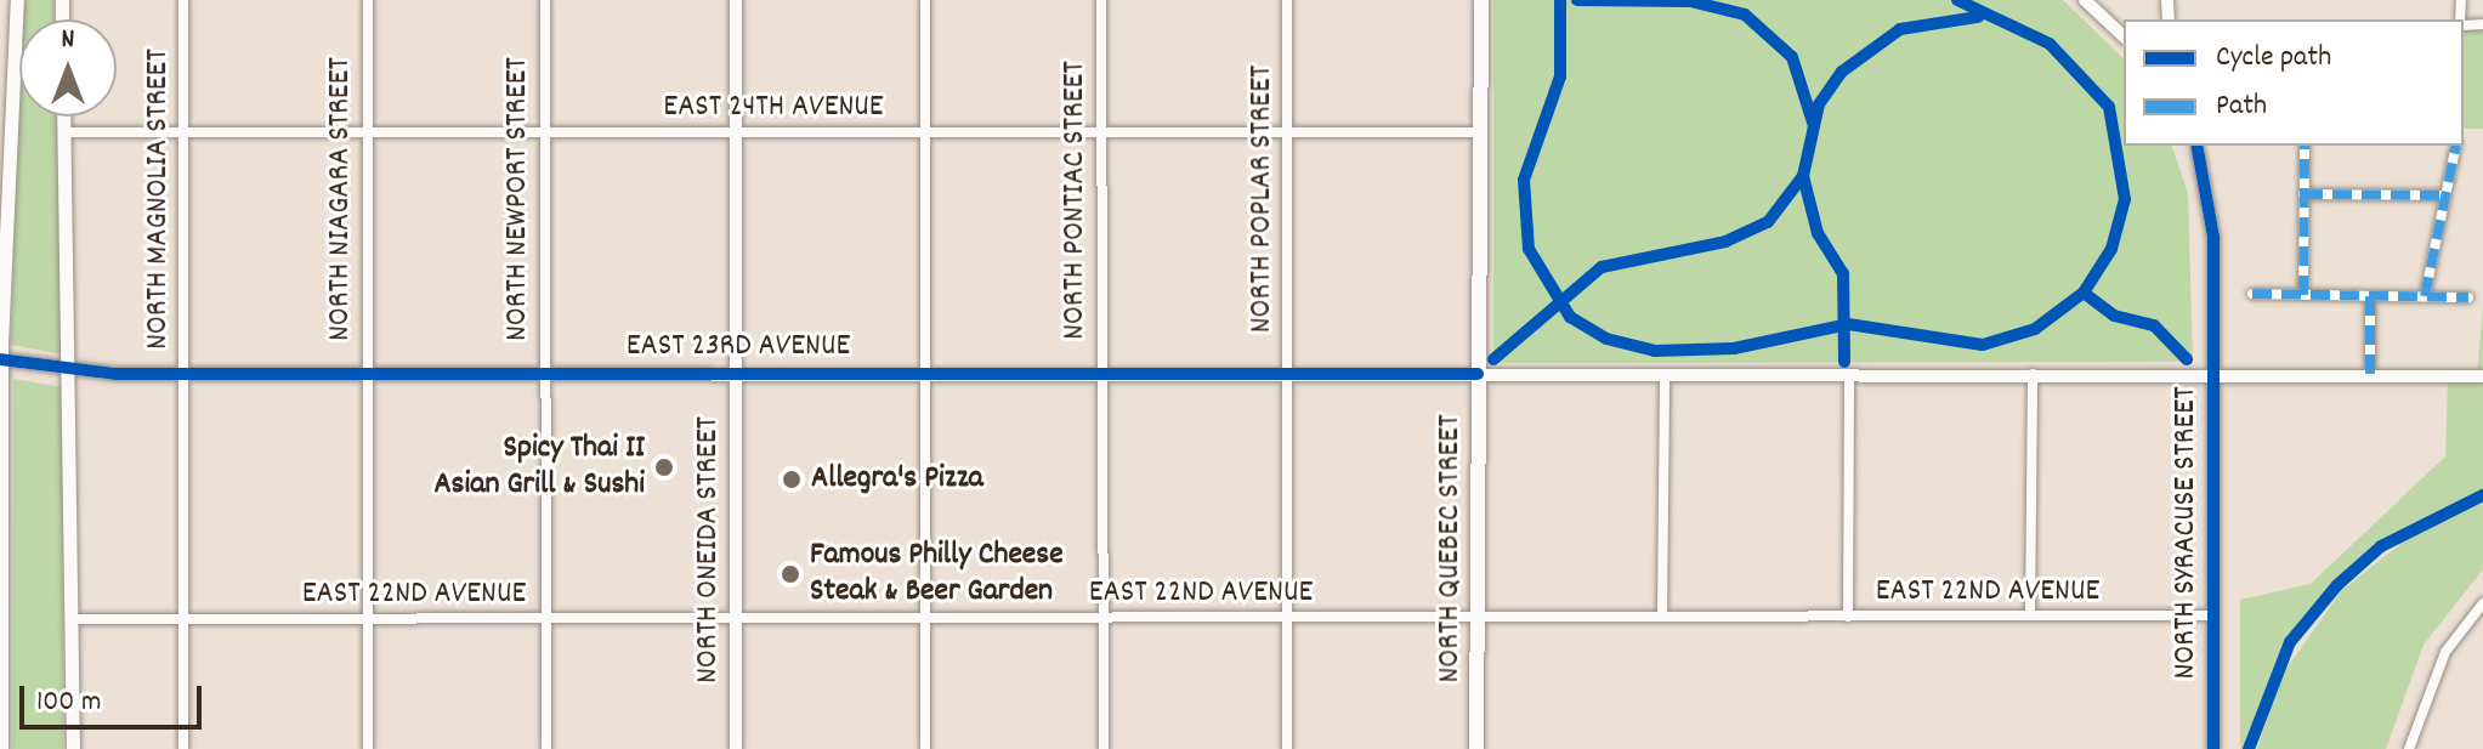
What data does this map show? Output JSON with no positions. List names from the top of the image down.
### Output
{
  "streets": {
    "main road": ["NORTH QUEBEC STREET"],
    "street": [
      "EAST 24TH AVENUE",
      "NORTH MAGNOLIA STREET",
      "NORTH NIAGARA STREET",
      "NORTH NEWPORT STREET",
      "NORTH POPLAR STREET",
      "NORTH PONTIAC STREET",
      "EAST 23RD AVENUE",
      "NORTH SYRACUSE STREET",
      "NORTH ONEIDA STREET",
      "EAST 22ND AVENUE"
    ]
  },
  "crossings": [
    ["EAST 24TH AVENUE", "NORTH MAGNOLIA STREET"],
    ["EAST 24TH AVENUE", "NORTH NIAGARA STREET"],
    ["EAST 24TH AVENUE", "NORTH NEWPORT STREET"],
    ["EAST 24TH AVENUE", "NORTH POPLAR STREET"],
    ["EAST 24TH AVENUE", "NORTH PONTIAC STREET"],
    ["EAST 24TH AVENUE", "NORTH QUEBEC STREET"],
    ["EAST 24TH AVENUE", "NORTH ONEIDA STREET"],
    ["NORTH MAGNOLIA STREET", "EAST 23RD AVENUE"],
    ["NORTH MAGNOLIA STREET", "EAST 22ND AVENUE"],
    ["NORTH NIAGARA STREET", "EAST 23RD AVENUE"],
    ["NORTH NIAGARA STREET", "EAST 22ND AVENUE"],
    ["NORTH NEWPORT STREET", "EAST 23RD AVENUE"],
    ["NORTH NEWPORT STREET", "EAST 22ND AVENUE"],
    ["NORTH POPLAR STREET", "EAST 23RD AVENUE"],
    ["NORTH POPLAR STREET", "EAST 22ND AVENUE"],
    ["NORTH PONTIAC STREET", "EAST 23RD AVENUE"],
    ["NORTH PONTIAC STREET", "EAST 22ND AVENUE"],
    ["EAST 23RD AVENUE", "NORTH SYRACUSE STREET"],
    ["EAST 23RD AVENUE", "NORTH QUEBEC STREET"],
    ["EAST 23RD AVENUE", "NORTH ONEIDA STREET"],
    ["NORTH SYRACUSE STREET", "EAST 22ND AVENUE"],
    ["NORTH QUEBEC STREET", "EAST 22ND AVENUE"],
    ["NORTH ONEIDA STREET", "EAST 22ND AVENUE"]
  ],
  "places": ["Spicy Thai II Asian Grill & Sushi", "Allegra's Pizza", "Famous Philly Cheese Steak & Beer Garden"],
  "legend": ["Cycle path", "Path"],
  "scale_bar": "100 m",
  "north": "top"
}
